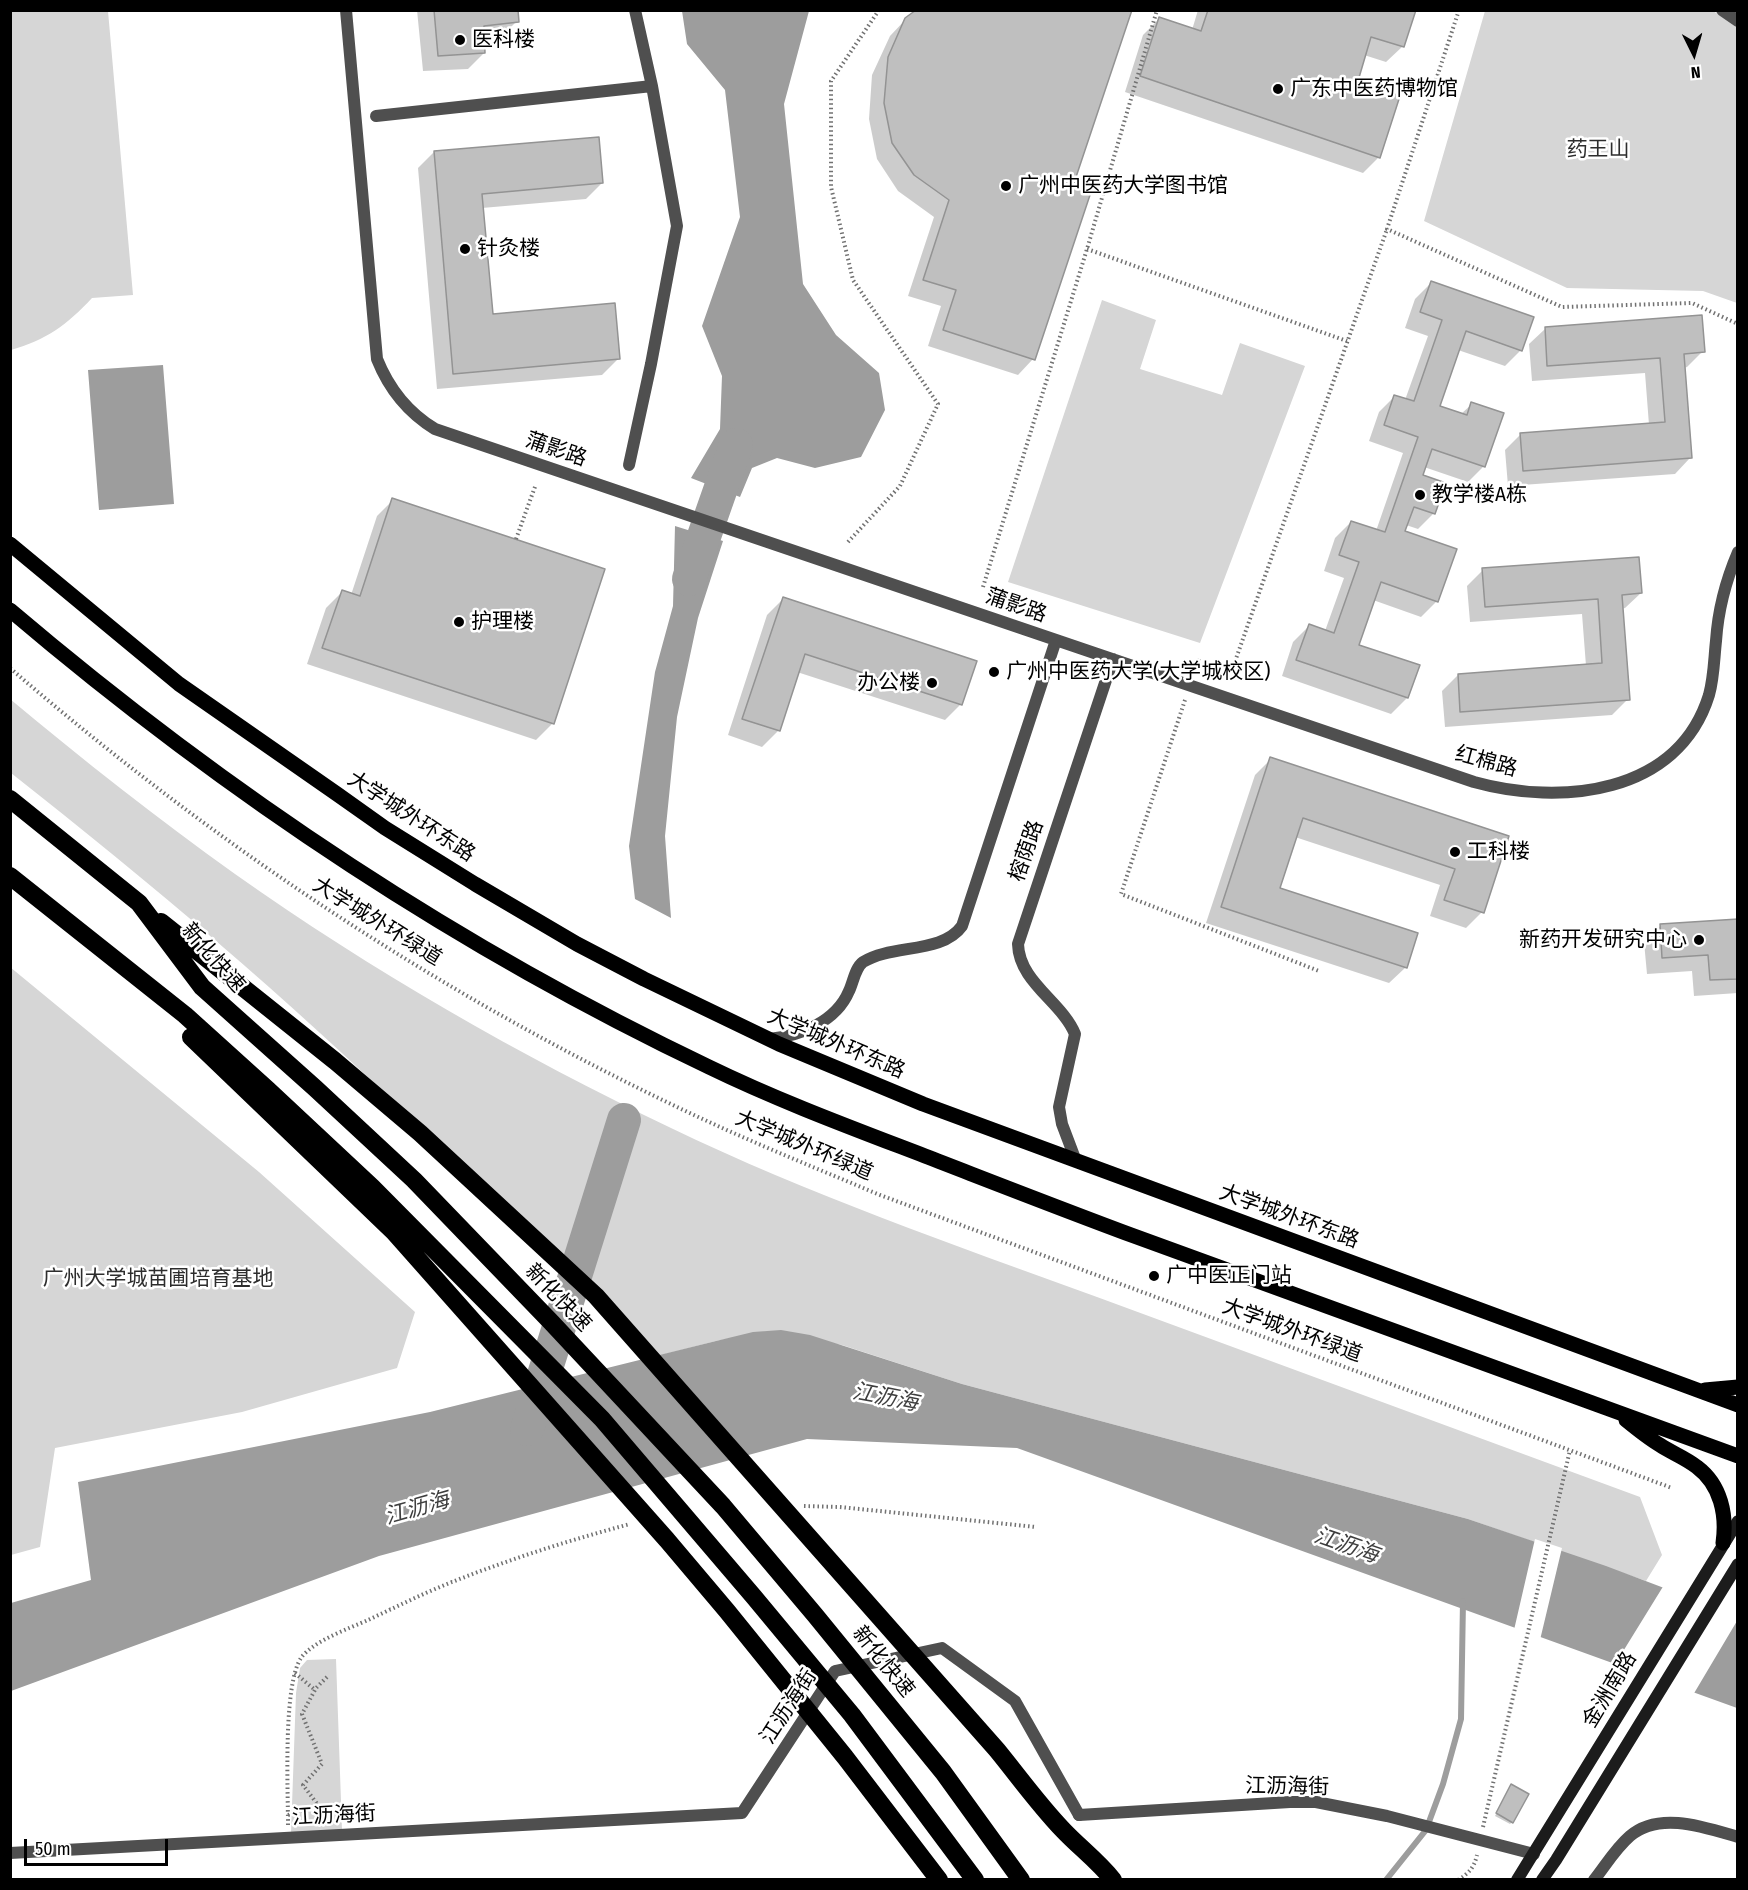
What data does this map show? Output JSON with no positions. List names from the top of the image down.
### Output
{
  "streets": {
    "highway": ["新化快速"],
    "main road": ["大学城外环东路", "金洲南路"],
    "street": [
      "蒲影路",
      "红棉路",
      "榕荫路",
      "江沥海街"
    ],
    "path": ["大学城外环绿道"]
  },
  "crossings": [
    ["蒲影路", "红棉路"],
    ["蒲影路", "榕荫路"],
    ["红棉路", "榕荫路"],
    ["大学城外环东路", "榕荫路"],
    ["金洲南路", "江沥海街"]
  ],
  "water": ["江沥海"],
  "parks": ["药王山", "广州大学城苗圃培育基地"],
  "places": [
    "医科楼",
    "广东中医药博物馆",
    "广州中医药大学图书馆",
    "针灸楼",
    "教学楼A栋",
    "护理楼",
    "广州中医药大学(大学城校区)",
    "办公楼",
    "工科楼",
    "新药开发研究中心",
    "广中医正门站"
  ],
  "scale_bar": "50 m",
  "north": "bottom"
}
